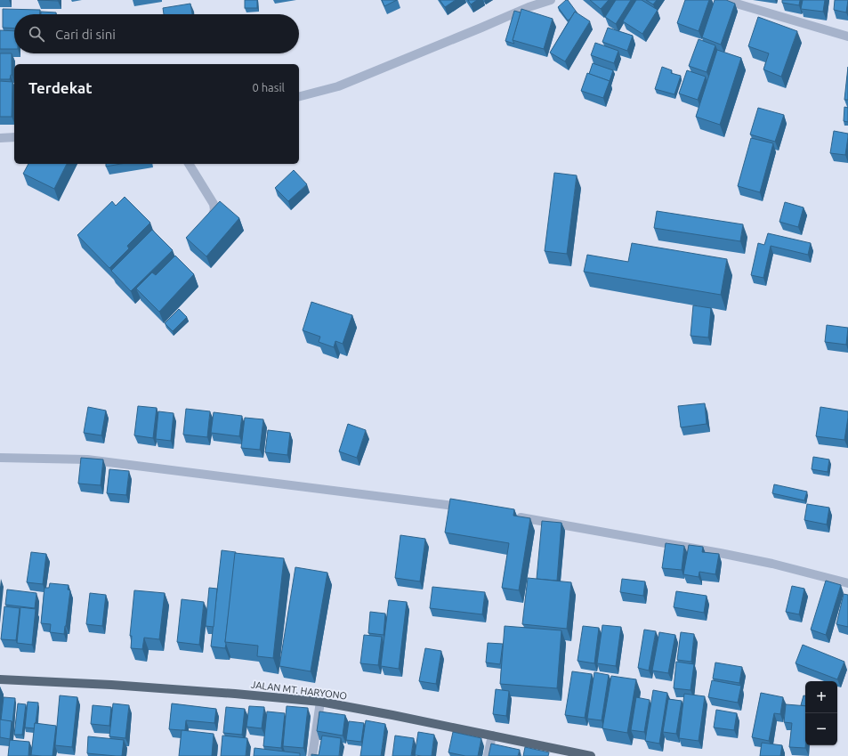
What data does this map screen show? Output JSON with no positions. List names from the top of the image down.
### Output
{
  "streets": {
    "main road": ["JALAN MT. HARYONO"]
  },
  "page": {
    "search": "Cari di sini",
    "heading": ["Terdekat", "0 hasil"],
    "map_buttons": ["+", "−"]
  }
}
